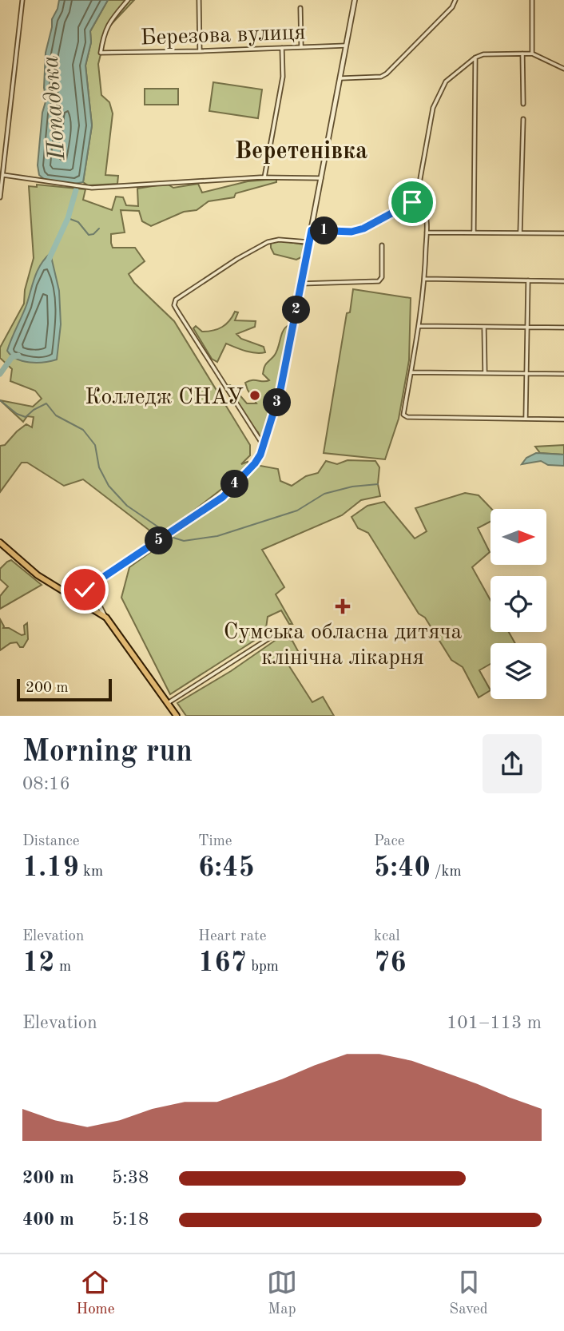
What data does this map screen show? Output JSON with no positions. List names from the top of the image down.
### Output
{
  "streets": {
    "street": ["Березова вулиця"]
  },
  "districts": ["Веретенівка"],
  "water": ["Попадька"],
  "places": {
    "other": ["Колледж СНАУ"],
    "health": ["Сумська обласна дитяча клінічна лікарня"]
  },
  "scale_bar": "200 m",
  "north": "right",
  "page": {
    "pins": [
      "1",
      "2",
      "3",
      "4",
      "5"
    ],
    "scale": "200 m",
    "heading": ["Morning run", "08:16"],
    "stats": [
      ["Distance", "1.19 km"],
      ["Time", "6:45"],
      ["Pace", "5:40 /km"],
      ["Elevation", "12 m"],
      ["Heart rate", "167 bpm"],
      ["kcal", "76"]
    ],
    "chart": ["Elevation", "101–113 m"],
    "list": [
      {
        "name": "200 m",
        "note": "5:38"
      },
      {
        "name": "400 m",
        "note": "5:18"
      }
    ],
    "tabs": ["Home", "Map", "Saved"]
  }
}
